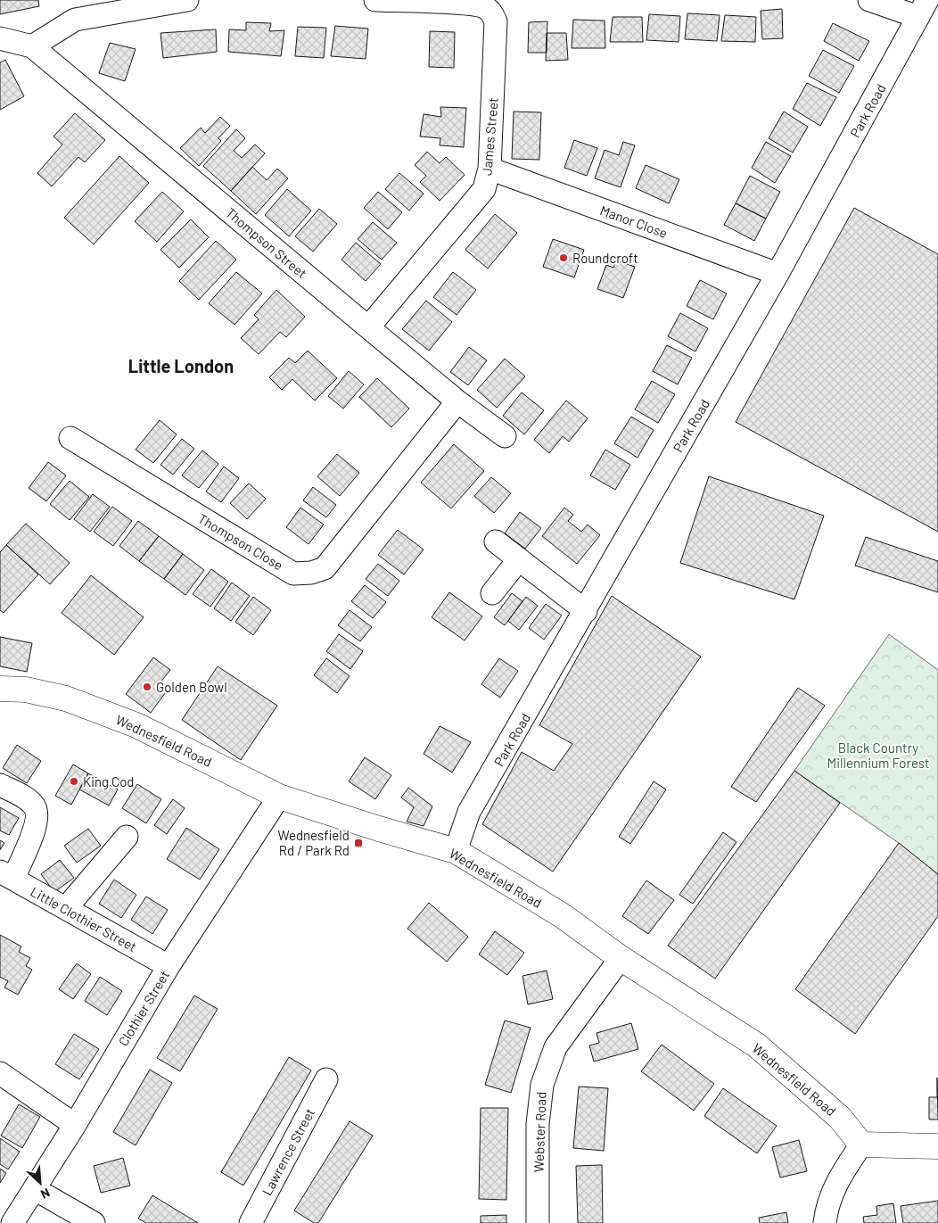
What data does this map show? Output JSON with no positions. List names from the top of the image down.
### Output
{
  "streets": {
    "main road": ["Wednesfield Road"],
    "street": [
      "Park Road",
      "James Street",
      "Manor Close",
      "Thompson Street",
      "Thompson Close",
      "Little Clothier Street",
      "Clothier Street",
      "Webster Road",
      "Lawrence Street"
    ]
  },
  "crossings": [
    ["Park Road", "Manor Close"],
    ["Park Road", "Wednesfield Road"],
    ["James Street", "Manor Close"],
    ["James Street", "Thompson Street"],
    ["Thompson Street", "Thompson Close"],
    ["Wednesfield Road", "Clothier Street"],
    ["Wednesfield Road", "Webster Road"],
    ["Little Clothier Street", "Clothier Street"]
  ],
  "districts": ["Little London"],
  "parks": ["Black Country Millennium Forest"],
  "places": {
    "other": ["Roundcroft", "Golden Bowl", "King Cod"],
    "transit": ["Wednesfield Rd / Park Rd"]
  },
  "north": "bottom right"
}
